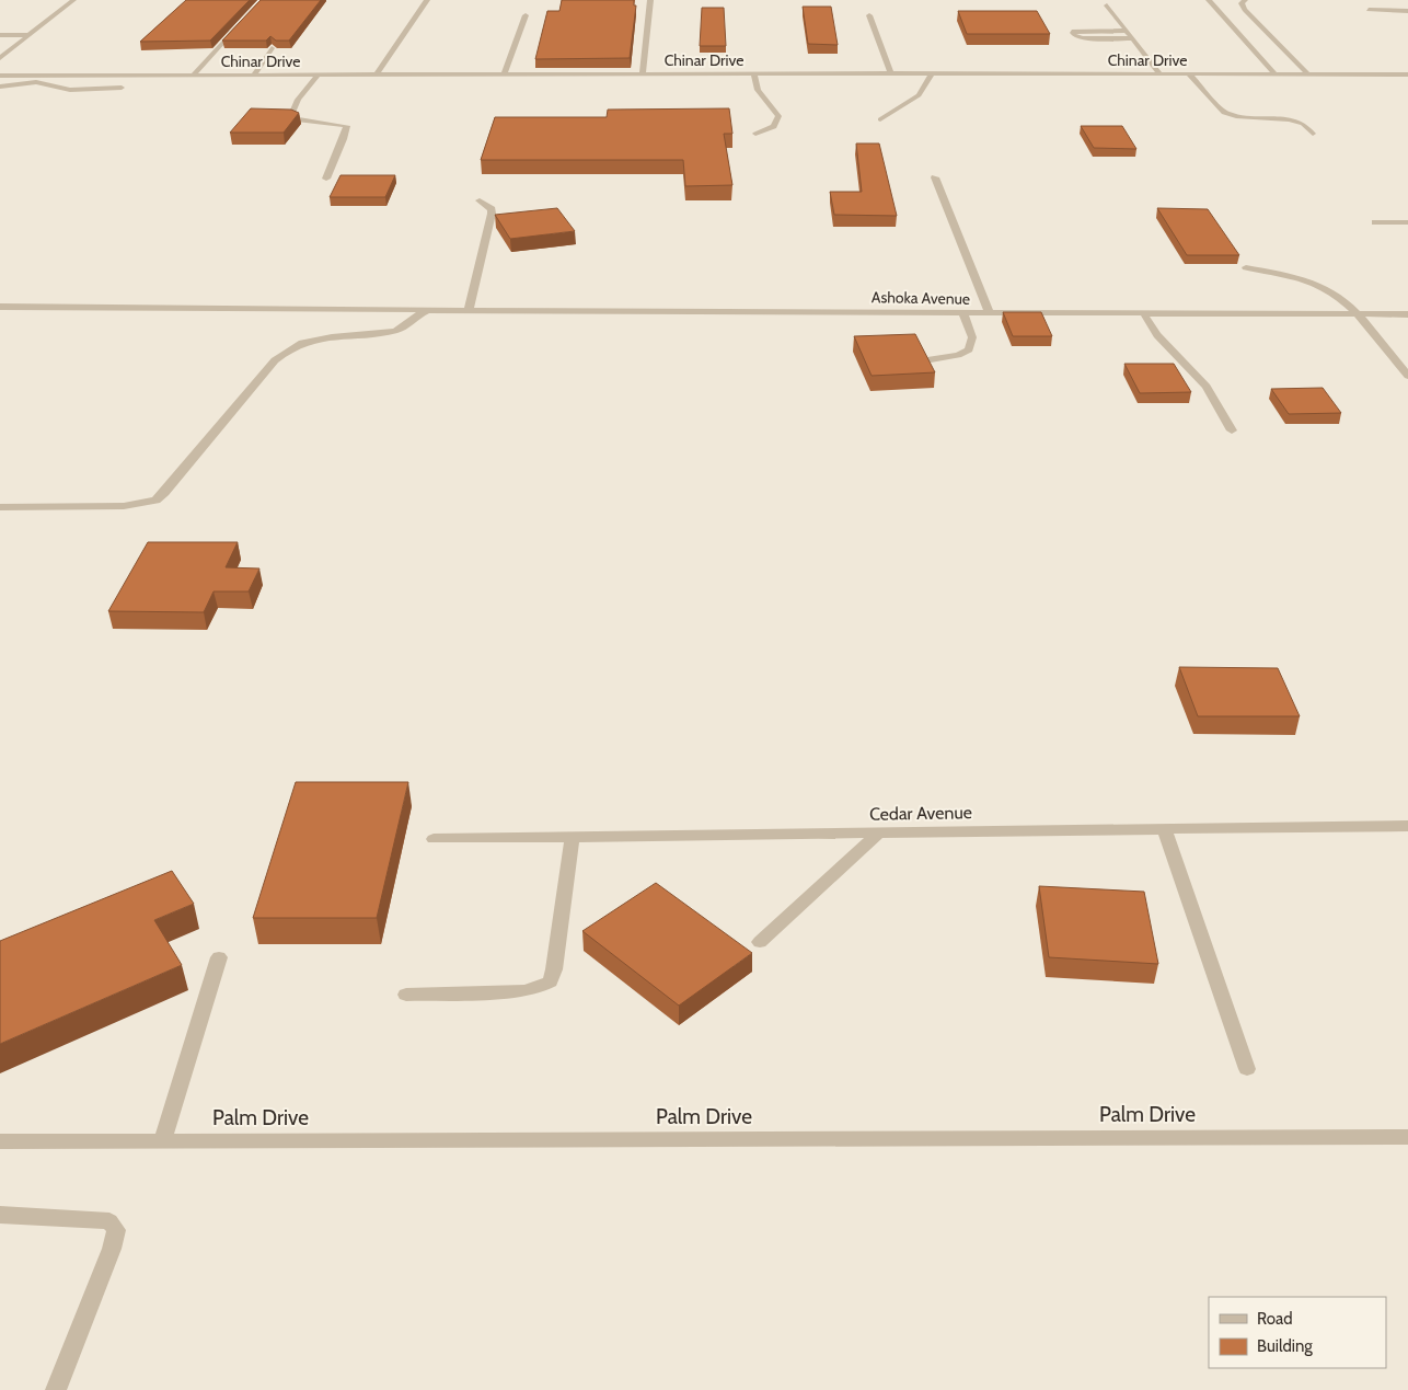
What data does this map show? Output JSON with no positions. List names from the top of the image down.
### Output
{
  "streets": {
    "street": [
      "Chinar Drive",
      "Ashoka Avenue",
      "Cedar Avenue",
      "Palm Drive"
    ]
  },
  "legend": ["Road", "Building"]
}
